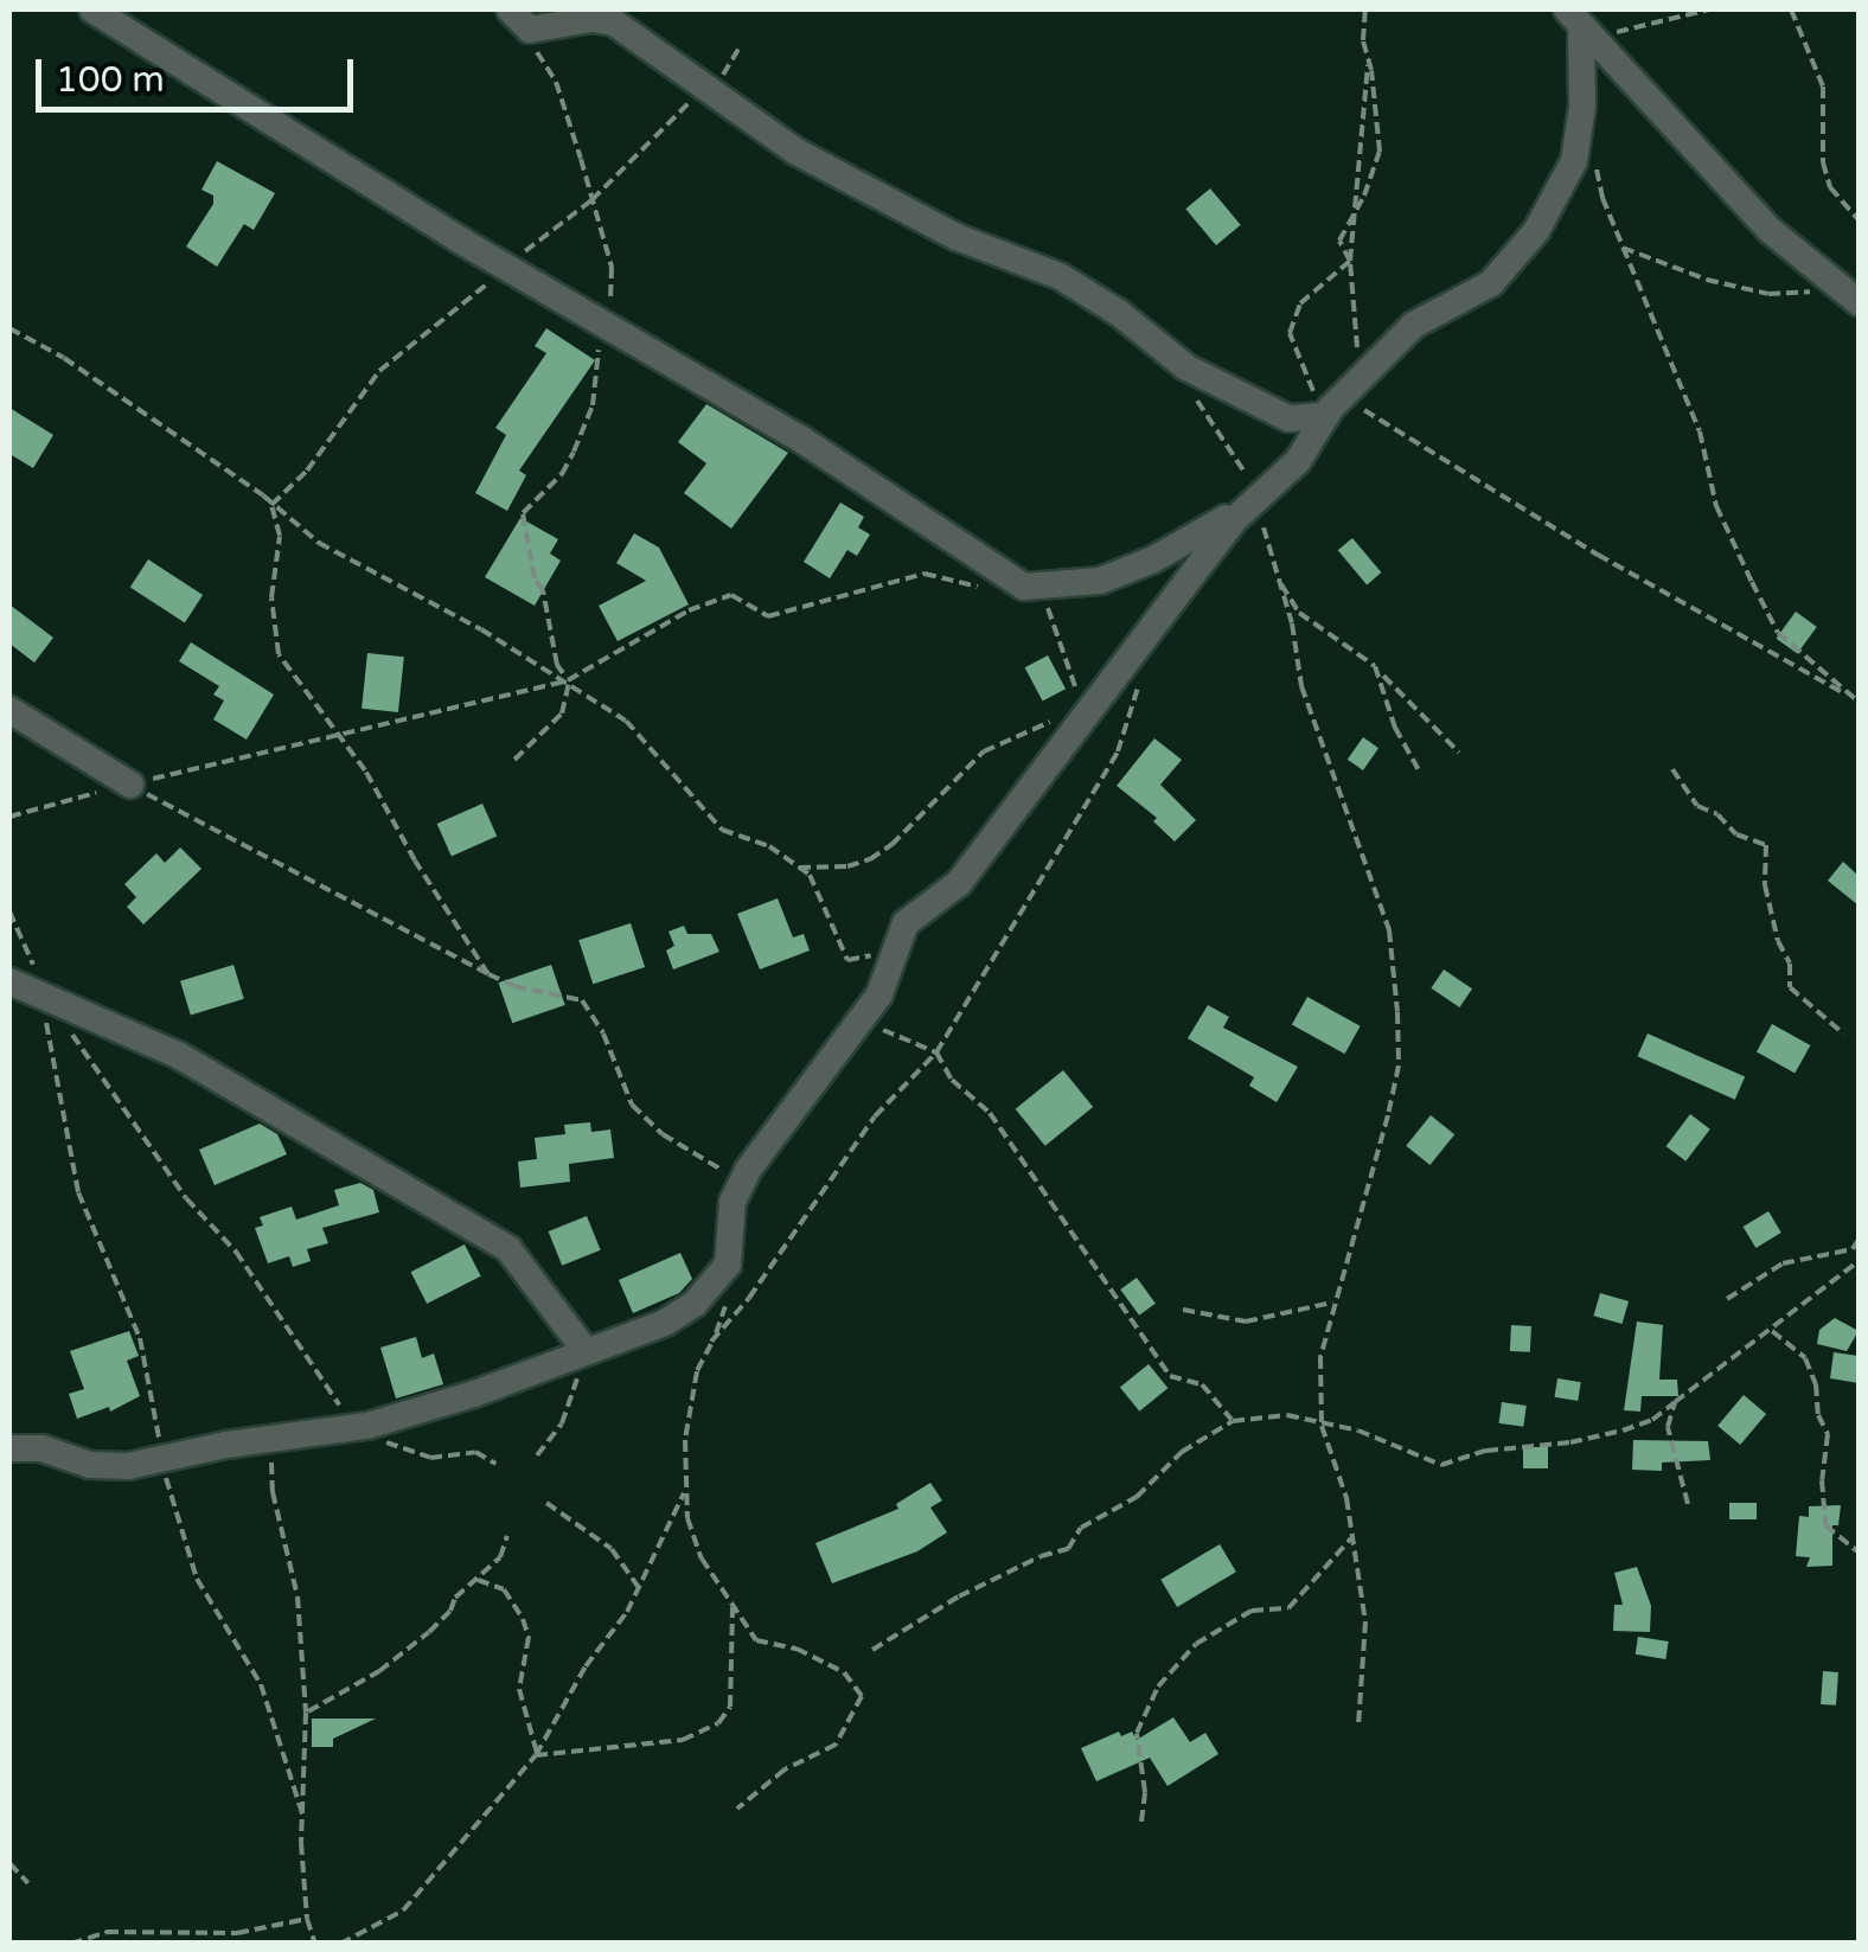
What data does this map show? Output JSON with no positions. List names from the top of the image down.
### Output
{
  "scale_bar": "100 m"
}
